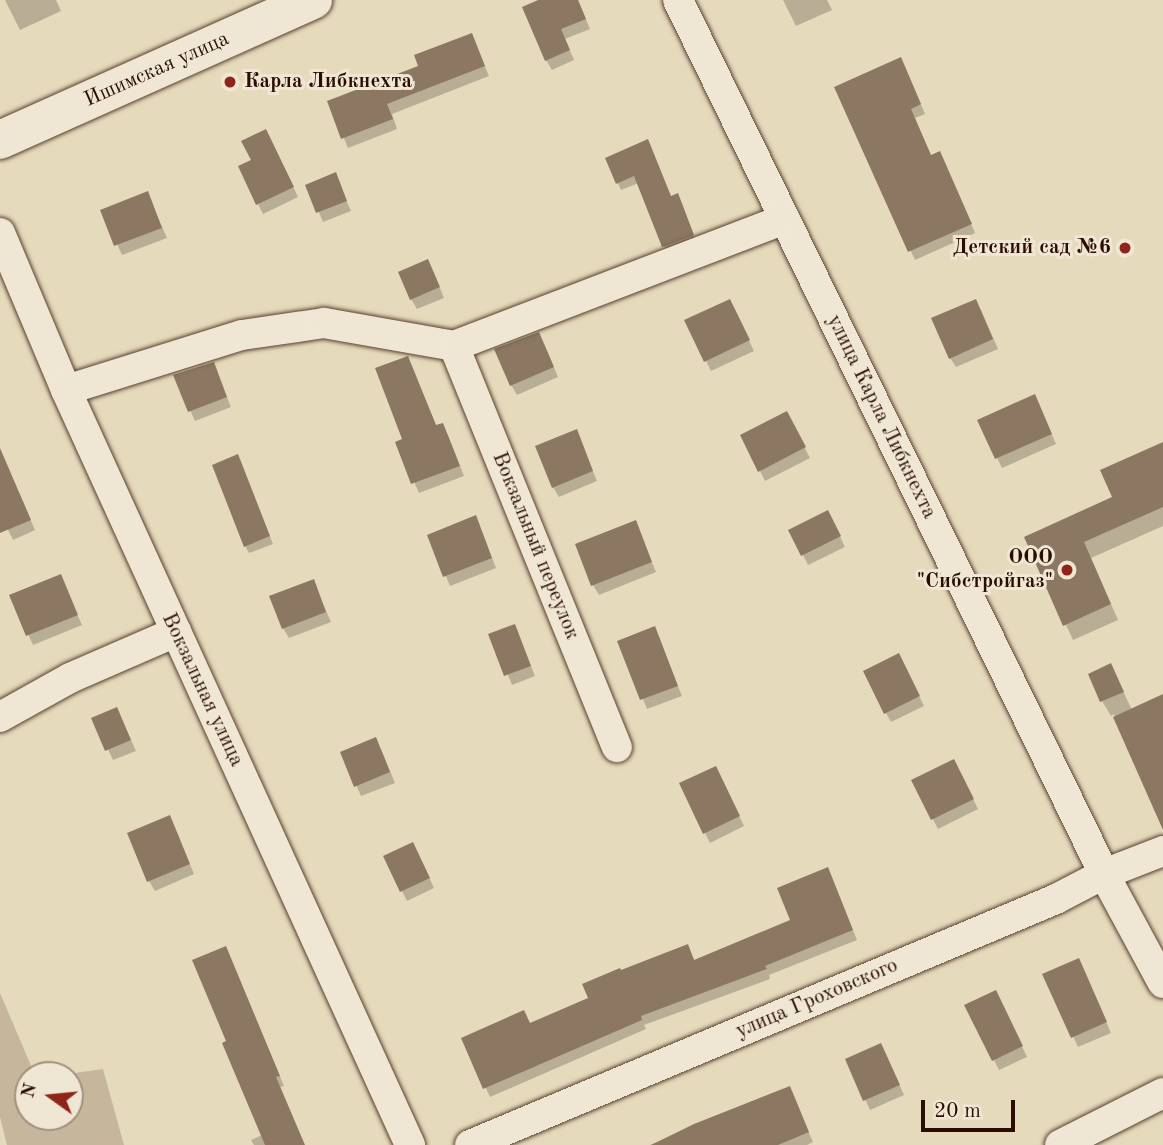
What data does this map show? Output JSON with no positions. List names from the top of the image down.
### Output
{
  "streets": {
    "main road": ["Ишимская улица"],
    "street": [
      "улица Карла Либкнехта",
      "Вокзальный переулок",
      "Вокзальная улица",
      "улица Гроховского"
    ]
  },
  "crossings": [
    ["улица Карла Либкнехта", "улица Гроховского"]
  ],
  "places": ["Карла Либкнехта", "Детский сад №6", "ООО \"Сибстройгаз\""],
  "scale_bar": "20 m",
  "north": "left"
}
